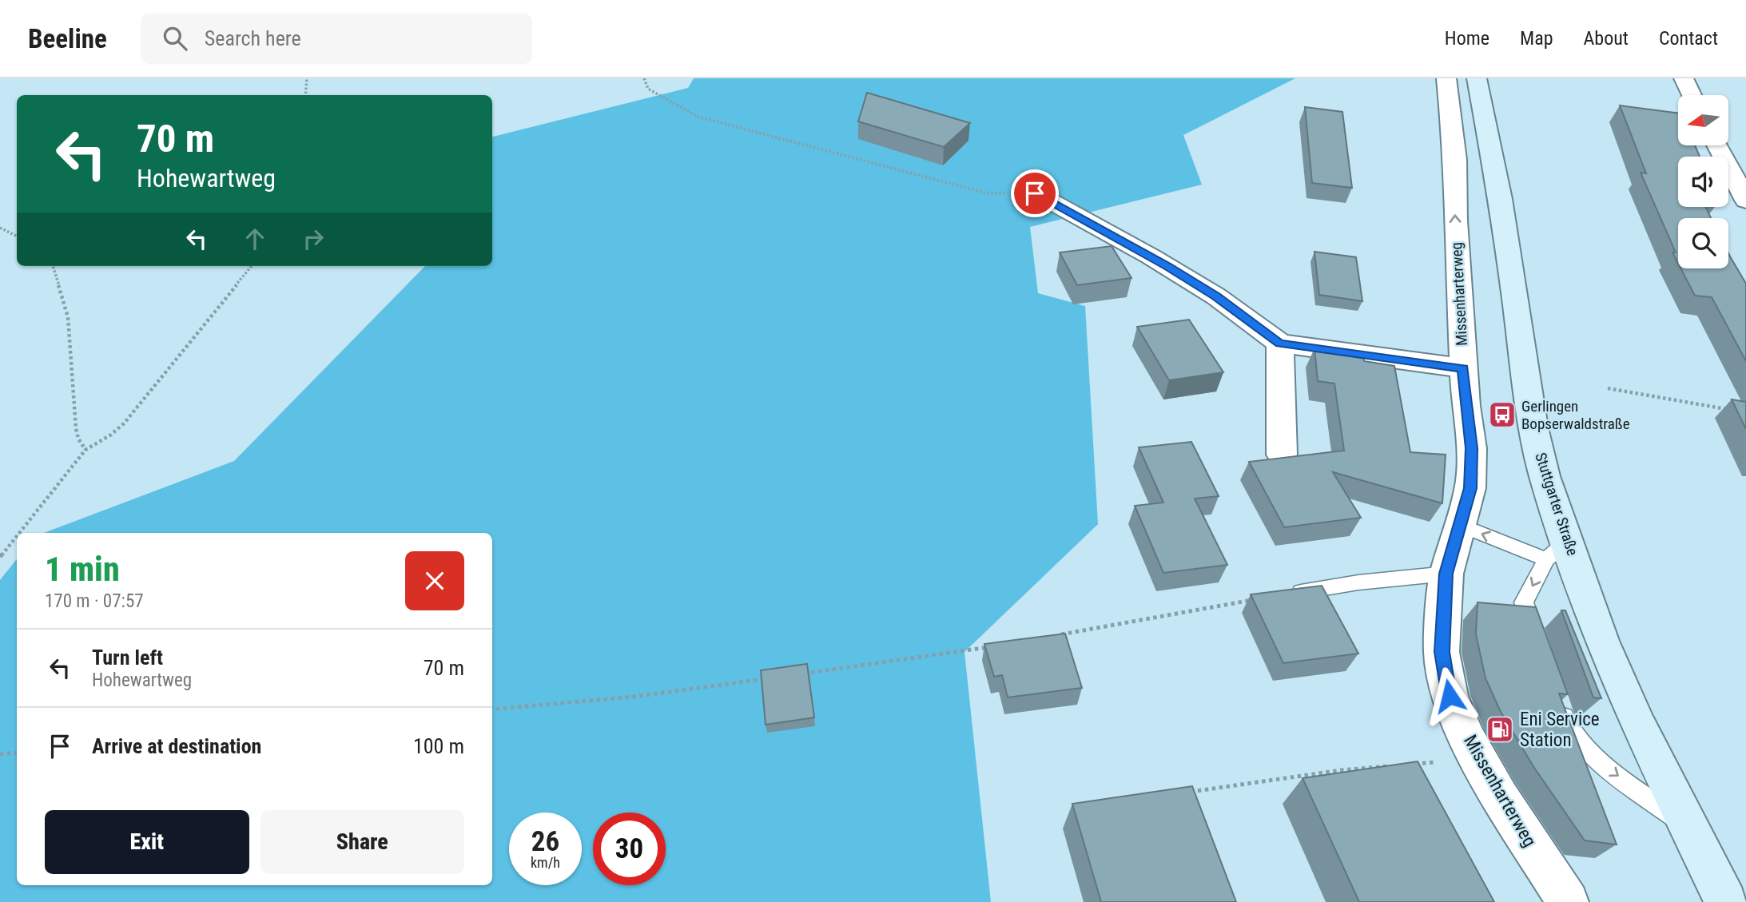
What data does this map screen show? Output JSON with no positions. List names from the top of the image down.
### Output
{
  "streets": {
    "main road": ["Stuttgarter Straße"],
    "street": ["Missenharterweg"]
  },
  "places": {
    "bus stop": ["Gerlingen Bopserwaldstraße"],
    "fuel station": ["Eni Service Station"]
  },
  "north": "left",
  "page": {
    "header": "Beeline",
    "search": "Search here",
    "nav": [
      "Home",
      "Map",
      "About",
      "Contact"
    ],
    "turn": ["70 m", "Hohewartweg"],
    "heading": ["1 min", "170 m · 07:57"],
    "list": [
      {
        "name": "Turn left",
        "note": "Hohewartweg",
        "value": "70 m"
      },
      {
        "name": "Arrive at destination",
        "value": "100 m"
      }
    ],
    "buttons": ["Exit", "Share"],
    "speed": "26 km/h",
    "limit": "30"
  }
}
